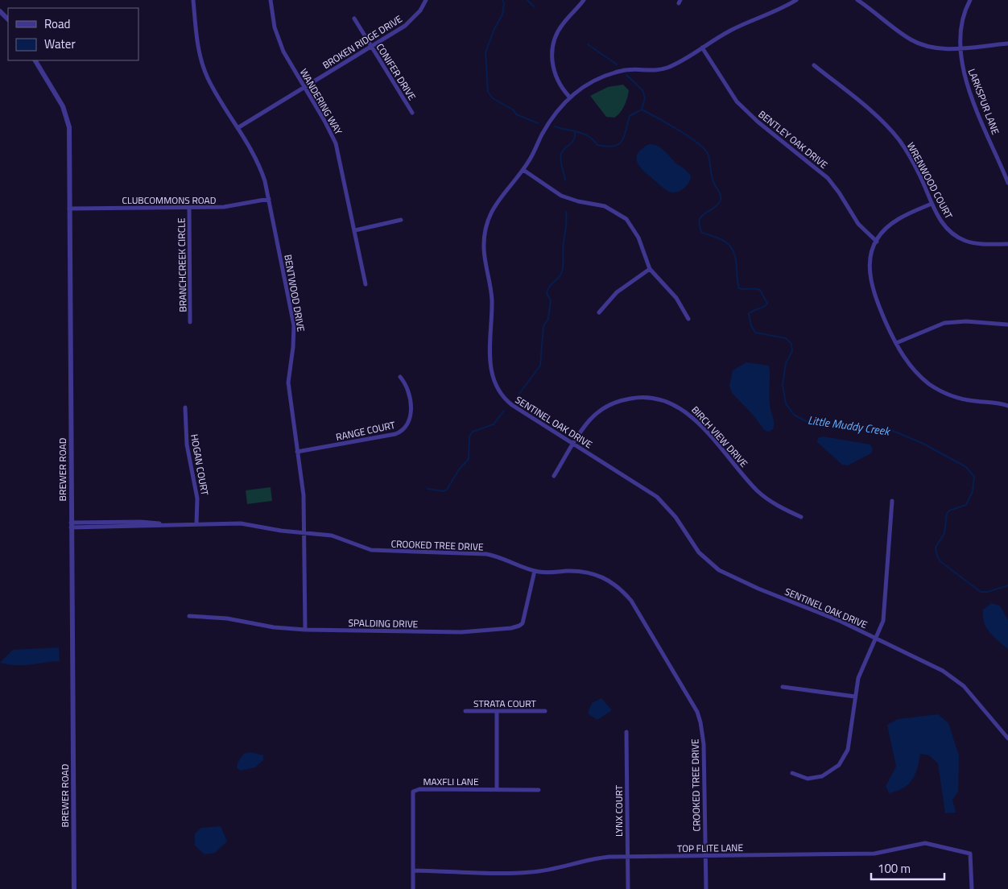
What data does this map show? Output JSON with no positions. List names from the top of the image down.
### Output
{
  "streets": {
    "street": [
      "BROKEN RIDGE DRIVE",
      "CONIFER DRIVE",
      "WANDERING WAY",
      "LARKSPUR LANE",
      "BENTLEY OAK DRIVE",
      "WRENWOOD COURT",
      "CLUBCOMMONS ROAD",
      "BRANCHCREEK CIRCLE",
      "BENTWOOD DRIVE",
      "SENTINEL OAK DRIVE",
      "RANGE COURT",
      "BIRCH VIEW DRIVE",
      "HOGAN COURT",
      "BREWER ROAD",
      "CROOKED TREE DRIVE",
      "SPALDING DRIVE",
      "STRATA COURT",
      "MAXFLI LANE",
      "LYNX COURT",
      "TOP FLITE LANE"
    ]
  },
  "crossings": [
    ["BROKEN RIDGE DRIVE", "CONIFER DRIVE"],
    ["BROKEN RIDGE DRIVE", "WANDERING WAY"],
    ["BROKEN RIDGE DRIVE", "BENTWOOD DRIVE"],
    ["BENTLEY OAK DRIVE", "SENTINEL OAK DRIVE"],
    ["CLUBCOMMONS ROAD", "BRANCHCREEK CIRCLE"],
    ["CLUBCOMMONS ROAD", "BENTWOOD DRIVE"],
    ["CLUBCOMMONS ROAD", "BREWER ROAD"],
    ["BENTWOOD DRIVE", "RANGE COURT"],
    ["BENTWOOD DRIVE", "CROOKED TREE DRIVE"],
    ["BENTWOOD DRIVE", "SPALDING DRIVE"],
    ["SENTINEL OAK DRIVE", "BIRCH VIEW DRIVE"],
    ["HOGAN COURT", "CROOKED TREE DRIVE"],
    ["BREWER ROAD", "CROOKED TREE DRIVE"],
    ["CROOKED TREE DRIVE", "SPALDING DRIVE"],
    ["CROOKED TREE DRIVE", "TOP FLITE LANE"],
    ["MAXFLI LANE", "TOP FLITE LANE"],
    ["LYNX COURT", "TOP FLITE LANE"]
  ],
  "water": ["Little Muddy Creek"],
  "legend": ["Road", "Water"],
  "scale_bar": "100 m"
}
